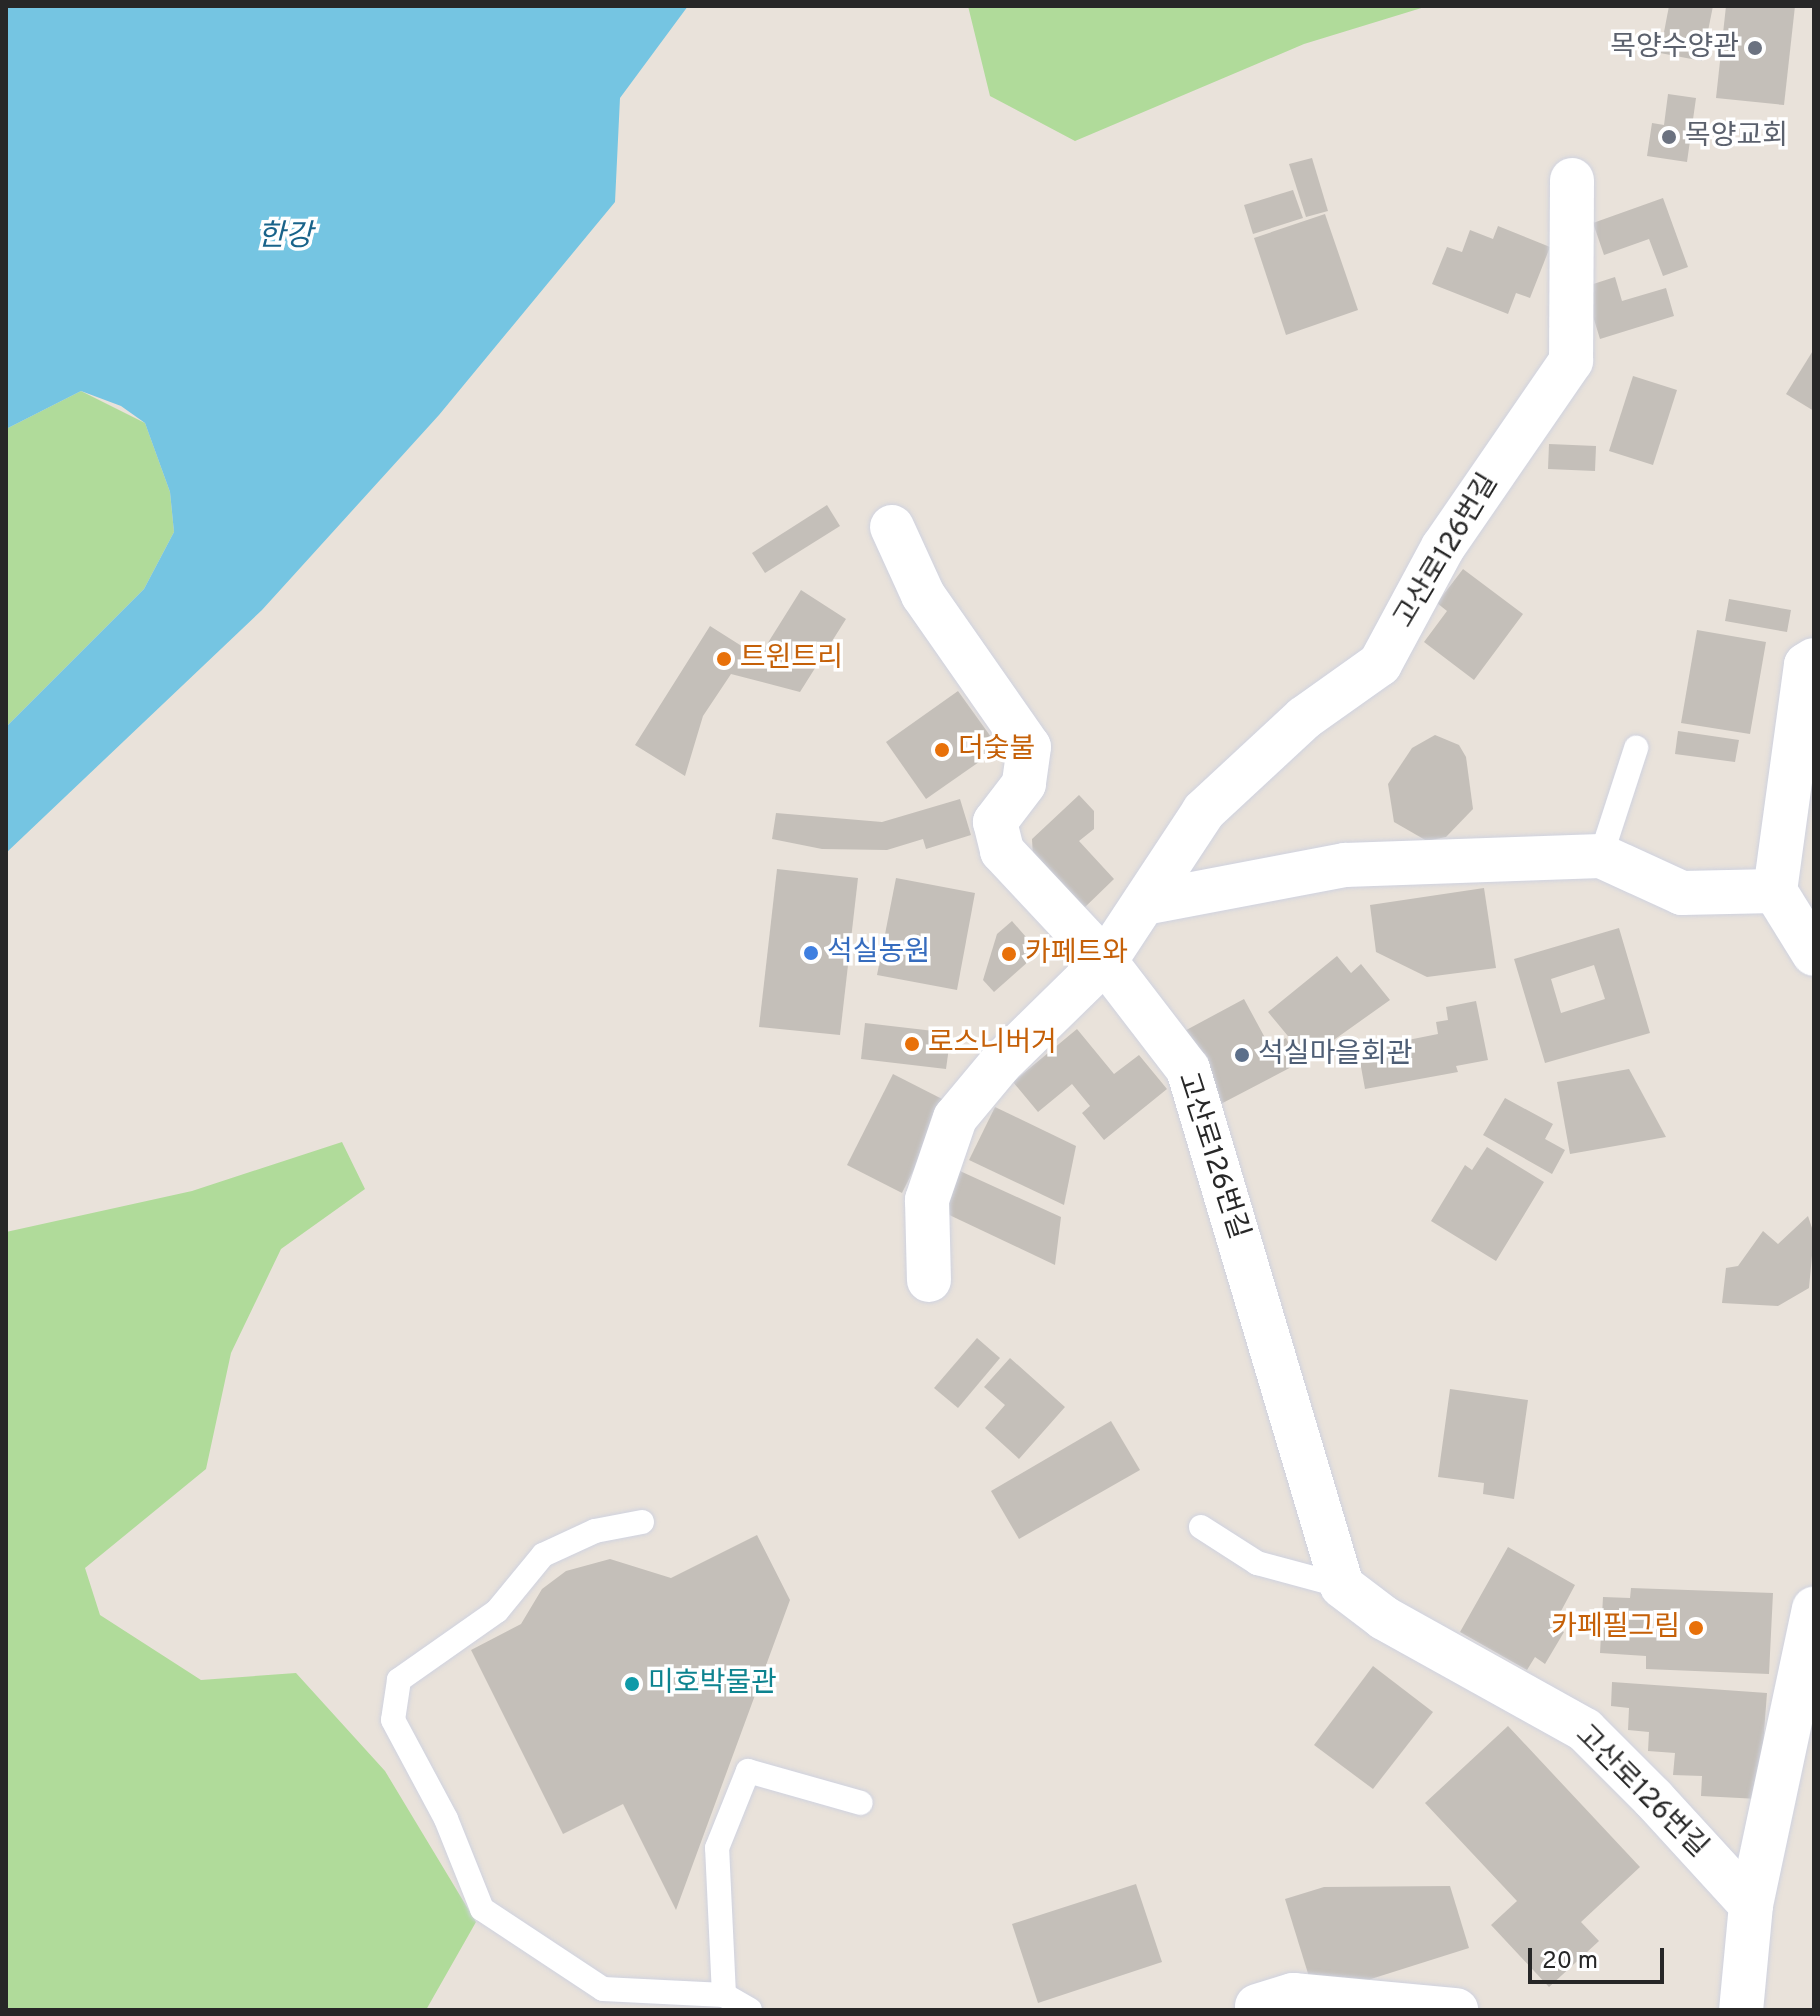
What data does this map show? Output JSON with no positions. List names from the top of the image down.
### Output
{
  "streets": {
    "street": ["고산로126번길"]
  },
  "water": ["한강"],
  "places": [
    "목양수양관",
    "목양교회",
    "트윈트리",
    "더숯불",
    "석실농원",
    "카페트와",
    "로스니버거",
    "석실마을회관",
    "카페필그림",
    "미호박물관"
  ],
  "scale_bar": "20 m"
}
